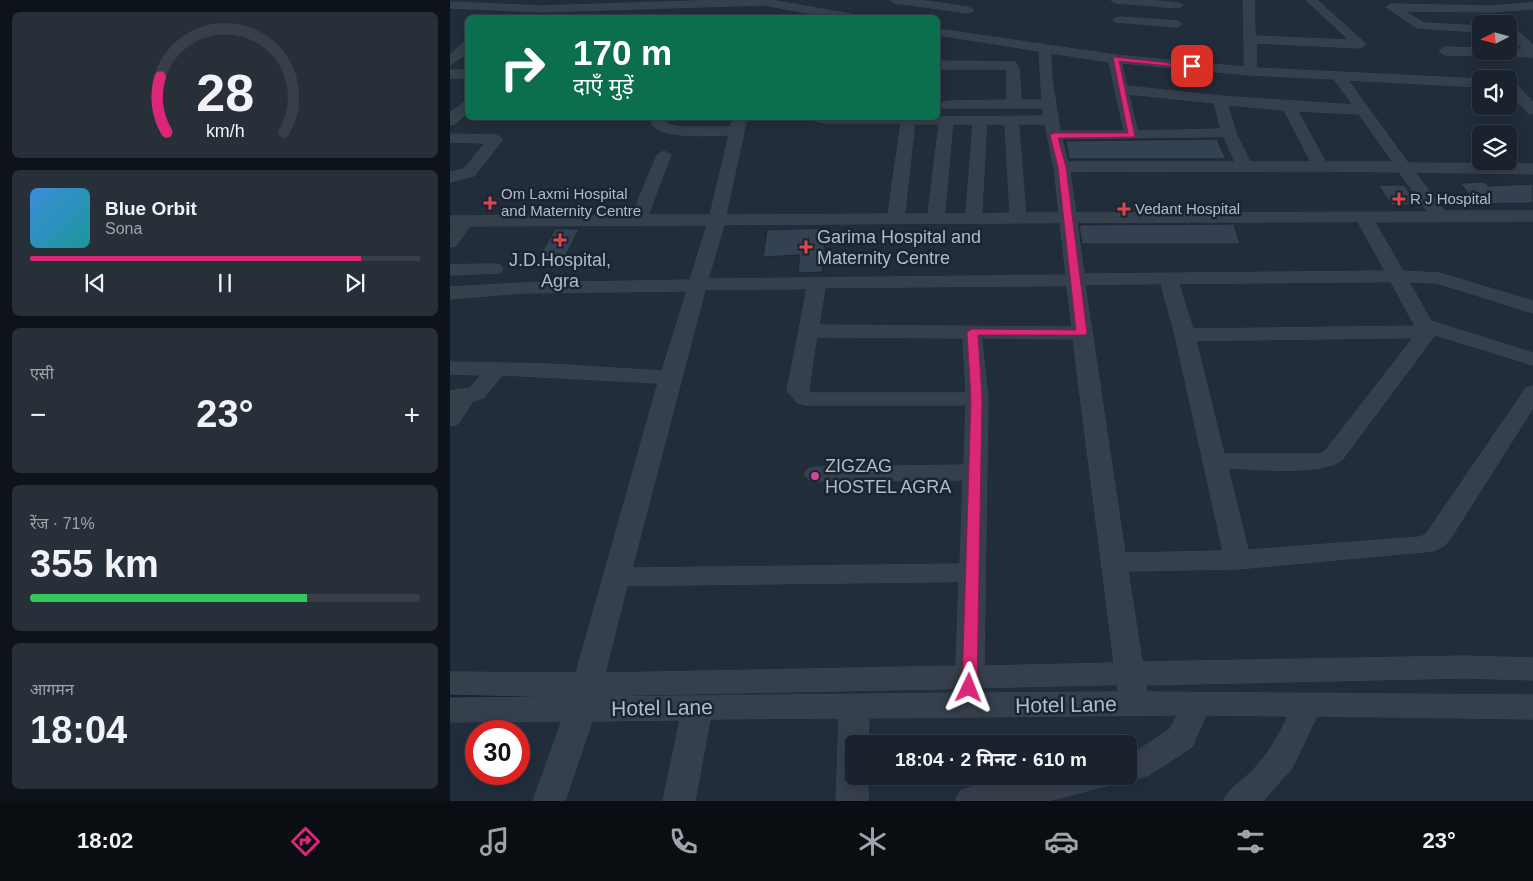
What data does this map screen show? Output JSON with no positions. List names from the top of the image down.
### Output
{
  "streets": {
    "street": ["Hotel Lane"]
  },
  "places": {
    "health": [
      "R J Hospital",
      "Om Laxmi Hospital and Maternity Centre",
      "Vedant Hospital",
      "J.D.Hospital, Agra",
      "Garima Hospital and Maternity Centre"
    ],
    "other": ["ZIGZAG HOSTEL AGRA"]
  },
  "north": "left",
  "page": {
    "turn": ["170 m", "दाएँ मुड़ें"],
    "song": ["Blue Orbit", "Sona"],
    "tile": [
      "एसी",
      ["रेंज · 71%", "355 km"],
      ["आगमन", "18:04"]
    ],
    "heat": ["−", "23°", "+"],
    "limit": "30",
    "trip": "18:04 · 2 मिनट · 610 m",
    "tabs": ["18:02", "23°"],
    "gauge": ["28", "km/h"]
  }
}
